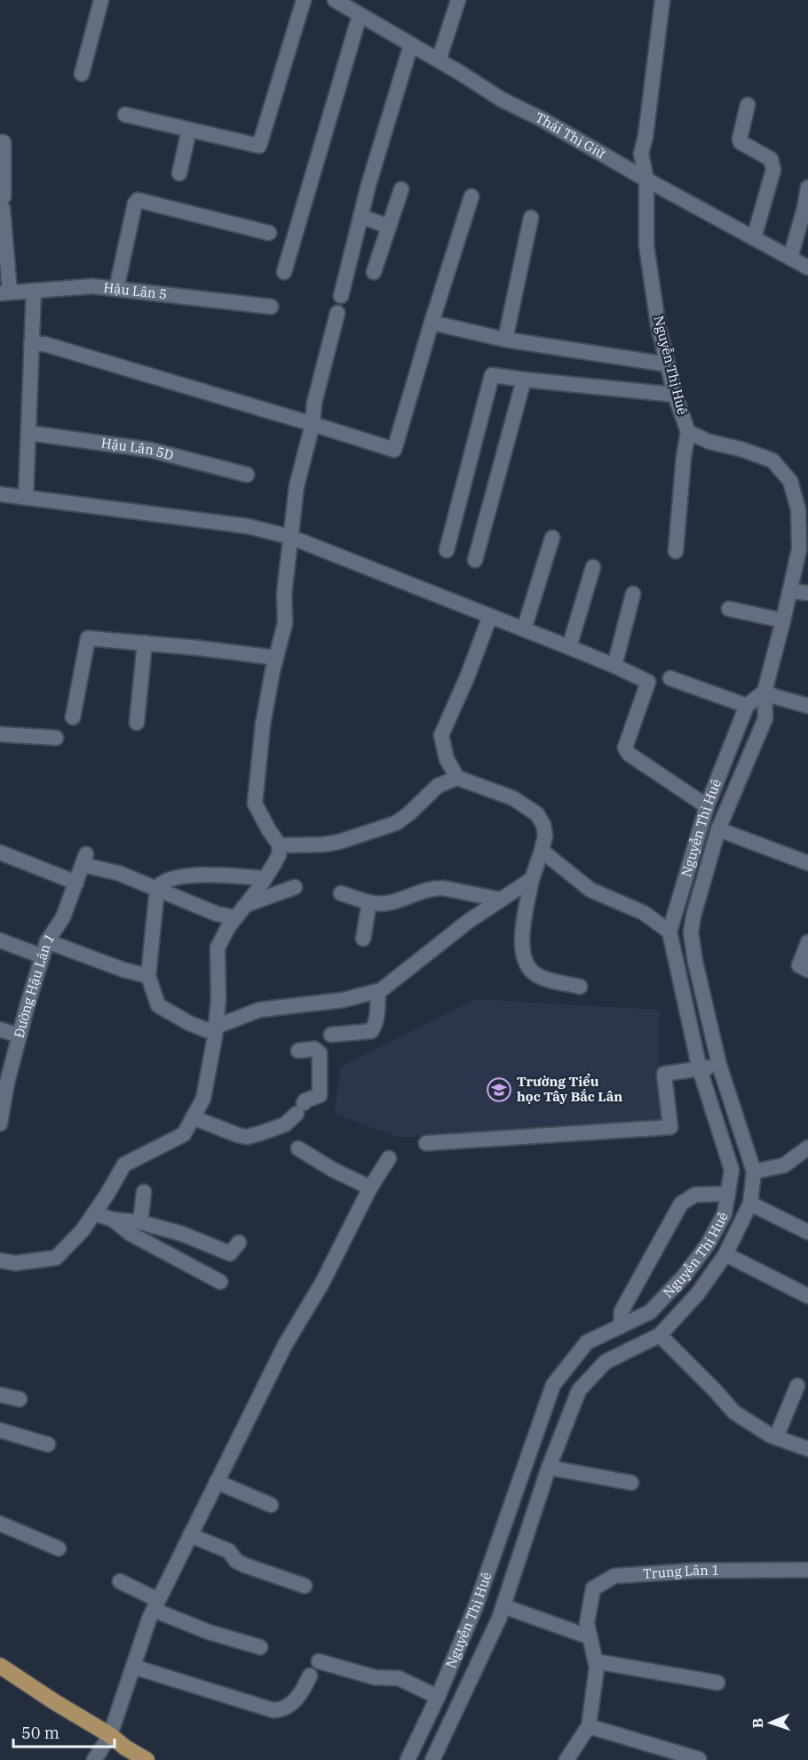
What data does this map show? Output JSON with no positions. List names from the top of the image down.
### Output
{
  "streets": {
    "street": [
      "Thái Thị Giữ",
      "Hậu Lân 5",
      "Nguyễn Thị Huê",
      "Hậu Lân 5D",
      "Đường Hậu Lân 1",
      "Trung Lân 1"
    ]
  },
  "crossings": [
    ["Thái Thị Giữ", "Nguyễn Thị Huê"]
  ],
  "places": {
    "school or university": ["Trường Tiểu học Tây Bắc Lân"]
  },
  "scale_bar": "50 m",
  "north": "left"
}
